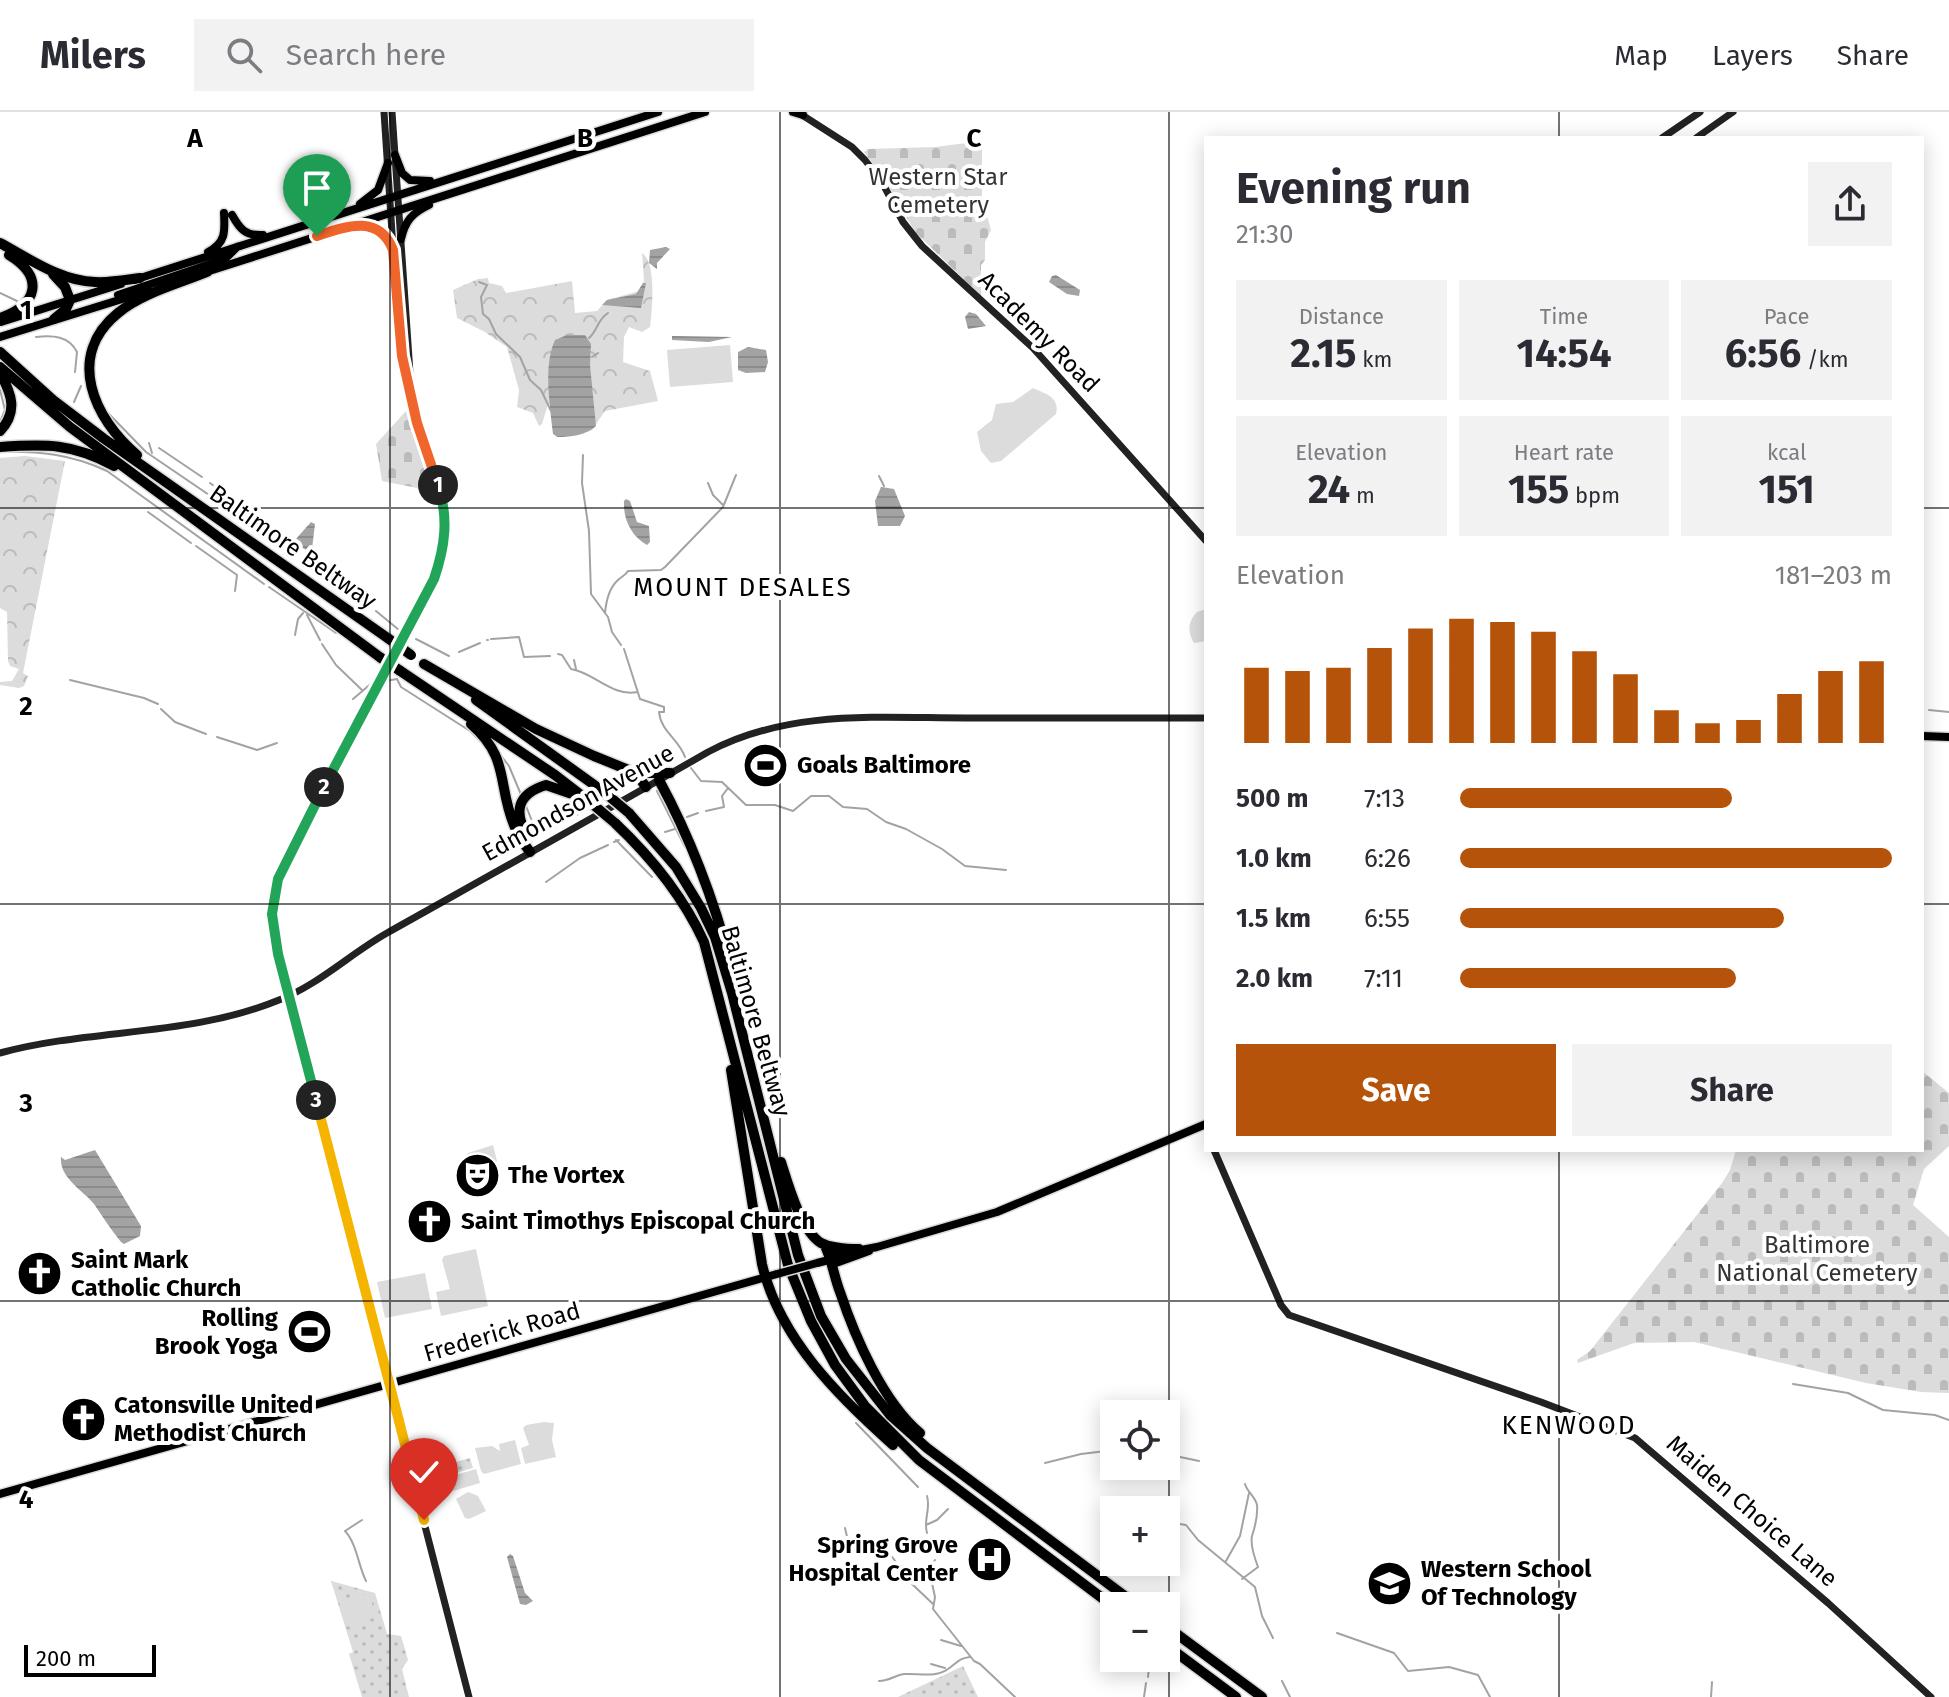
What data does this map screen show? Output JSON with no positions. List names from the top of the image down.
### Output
{
  "streets": {
    "highway": ["Baltimore Beltway"],
    "main road": [
      "Academy Road",
      "Edmondson Avenue",
      "Frederick Road",
      "Maiden Choice Lane"
    ]
  },
  "districts": ["MOUNT DESALES", "KENWOOD"],
  "parks": ["Western Star Cemetery", "Baltimore National Cemetery"],
  "places": {
    "sports": ["Goals Baltimore", "Rolling Brook Yoga"],
    "theatre": ["The Vortex"],
    "church": ["Saint Timothys Episcopal Church", "Saint Mark Catholic Church", "Catonsville United Methodist Church"],
    "hospital": ["Spring Grove Hospital Center"],
    "school or university": ["Western School Of Technology"]
  },
  "scale_bar": "200 m",
  "page": {
    "header": "Milers",
    "search": "Search here",
    "nav": ["Map", "Layers", "Share"],
    "heading": ["Evening run", "21:30"],
    "stats": [
      ["Distance", "2.15 km"],
      ["Time", "14:54"],
      ["Pace", "6:56 /km"],
      ["Elevation", "24 m"],
      ["Heart rate", "155 bpm"],
      ["kcal", "151"]
    ],
    "pins": ["1", "2", "3"],
    "chart": ["Elevation", "181–203 m"],
    "list": [
      {
        "name": "500 m",
        "note": "7:13"
      },
      {
        "name": "1.0 km",
        "note": "6:26"
      },
      {
        "name": "1.5 km",
        "note": "6:55"
      },
      {
        "name": "2.0 km",
        "note": "7:11"
      }
    ],
    "buttons": ["Save", "Share"],
    "map_buttons": ["+", "−"],
    "scale": "200 m"
  },
  "grid": {
    "columns": ["A", "B", "C"],
    "rows": [
      "1",
      "2",
      "3",
      "4"
    ]
  }
}
